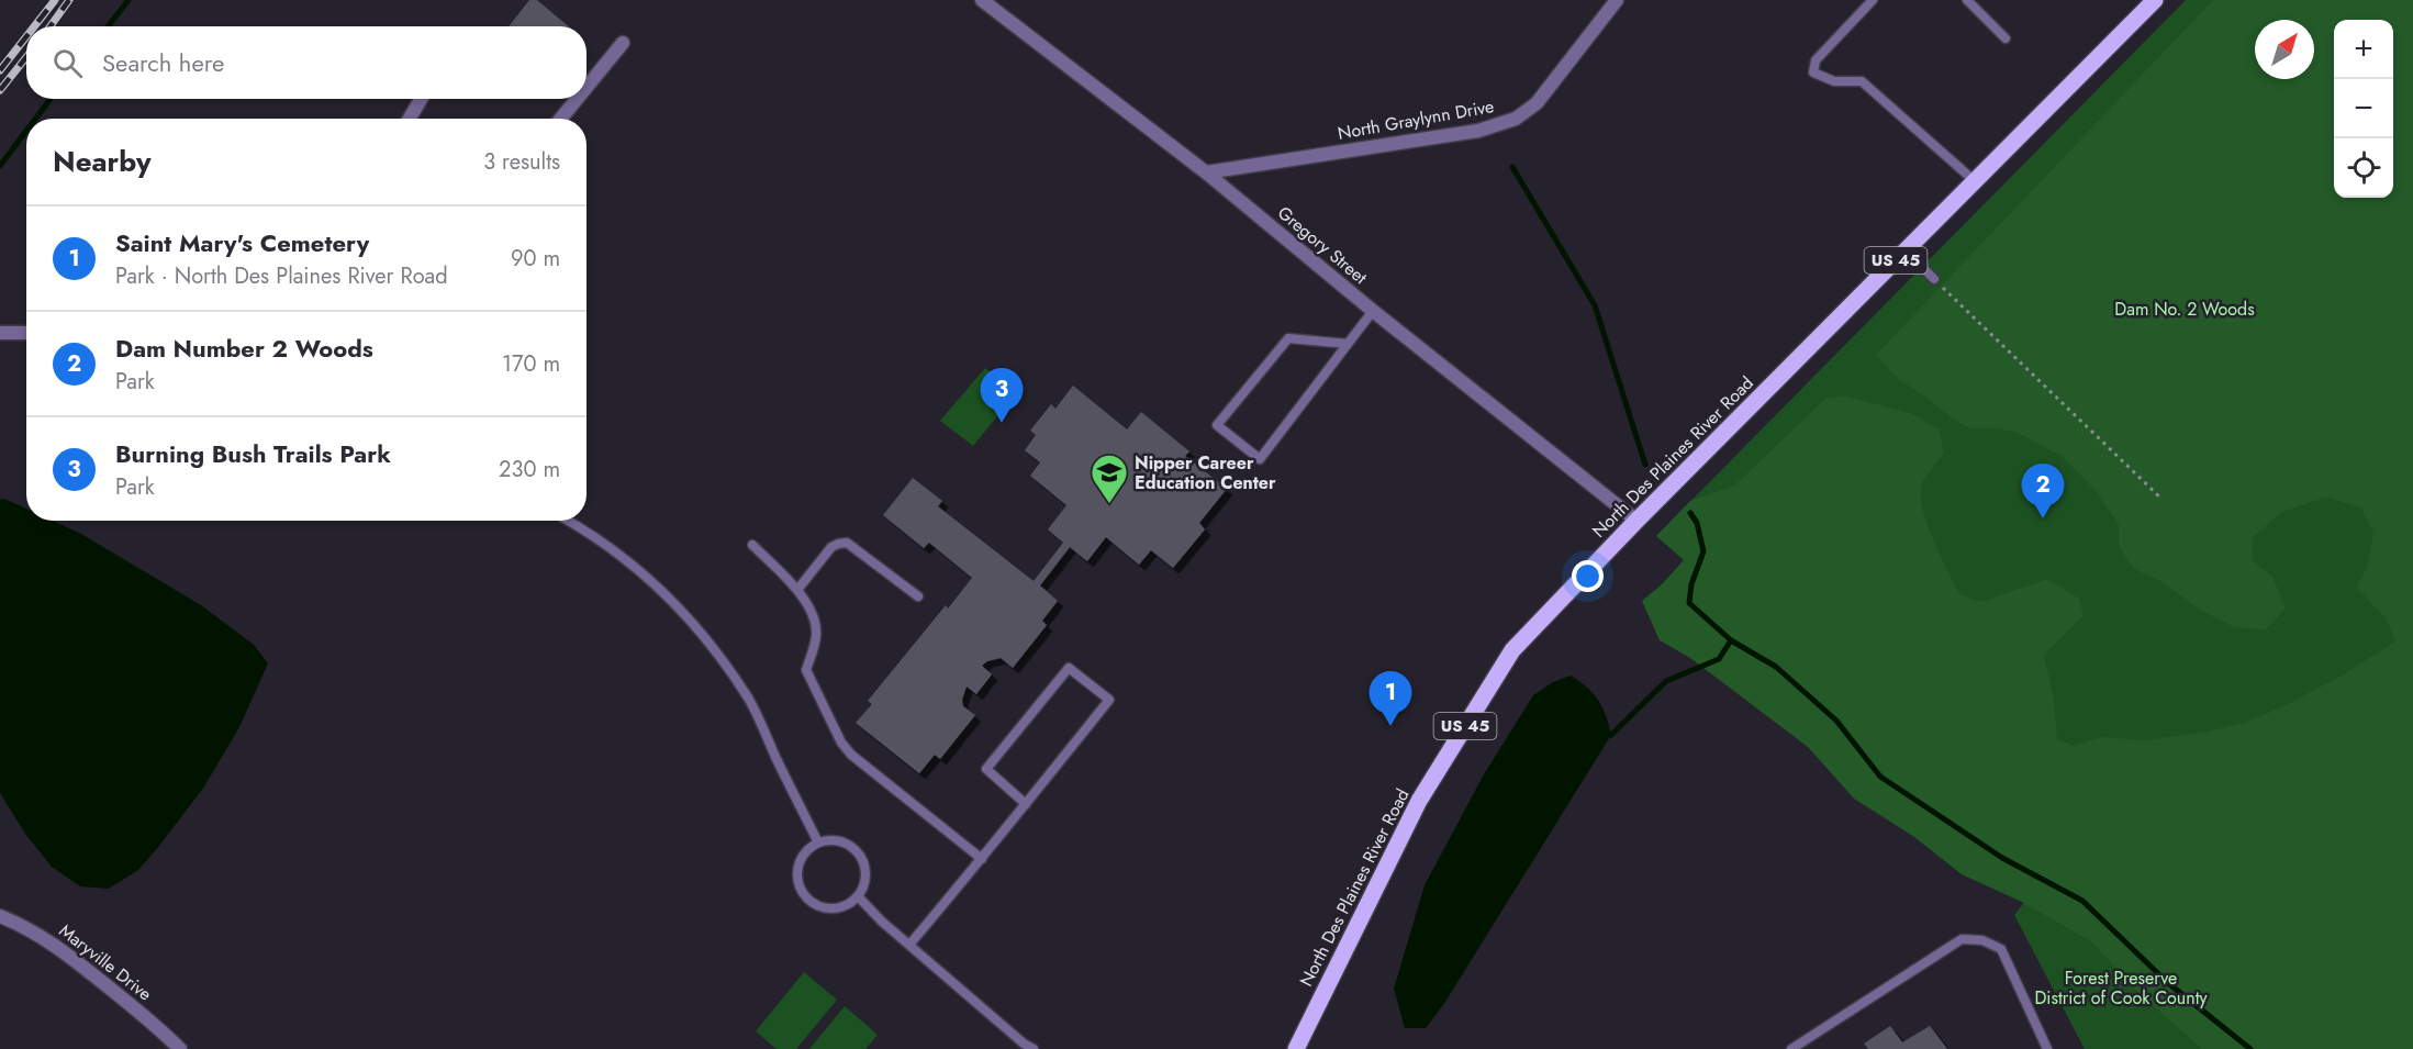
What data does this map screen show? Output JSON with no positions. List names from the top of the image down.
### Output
{
  "streets": {
    "main road": ["US 45", "North Des Plaines River Road"],
    "street": ["North Graylynn Drive", "Gregory Street", "Maryville Drive"]
  },
  "crossings": [
    ["North Graylynn Drive", "Gregory Street"],
    ["Gregory Street", "North Des Plaines River Road"]
  ],
  "parks": ["Dam No. 2 Woods", "Forest Preserve District of Cook County"],
  "places": {
    "school or university": ["Nipper Career Education Center"]
  },
  "north": "top right",
  "page": {
    "map_buttons": ["+", "−"],
    "search": "Search here",
    "heading": ["Nearby", "3 results"],
    "list": [
      {
        "mark": "1",
        "name": "Saint Mary's Cemetery",
        "note": "Park · North Des Plaines River Road",
        "value": "90 m"
      },
      {
        "mark": "2",
        "name": "Dam Number 2 Woods",
        "note": "Park",
        "value": "170 m"
      },
      {
        "mark": "3",
        "name": "Burning Bush Trails Park",
        "note": "Park",
        "value": "230 m"
      }
    ],
    "pins": ["3", "2", "1"]
  }
}
